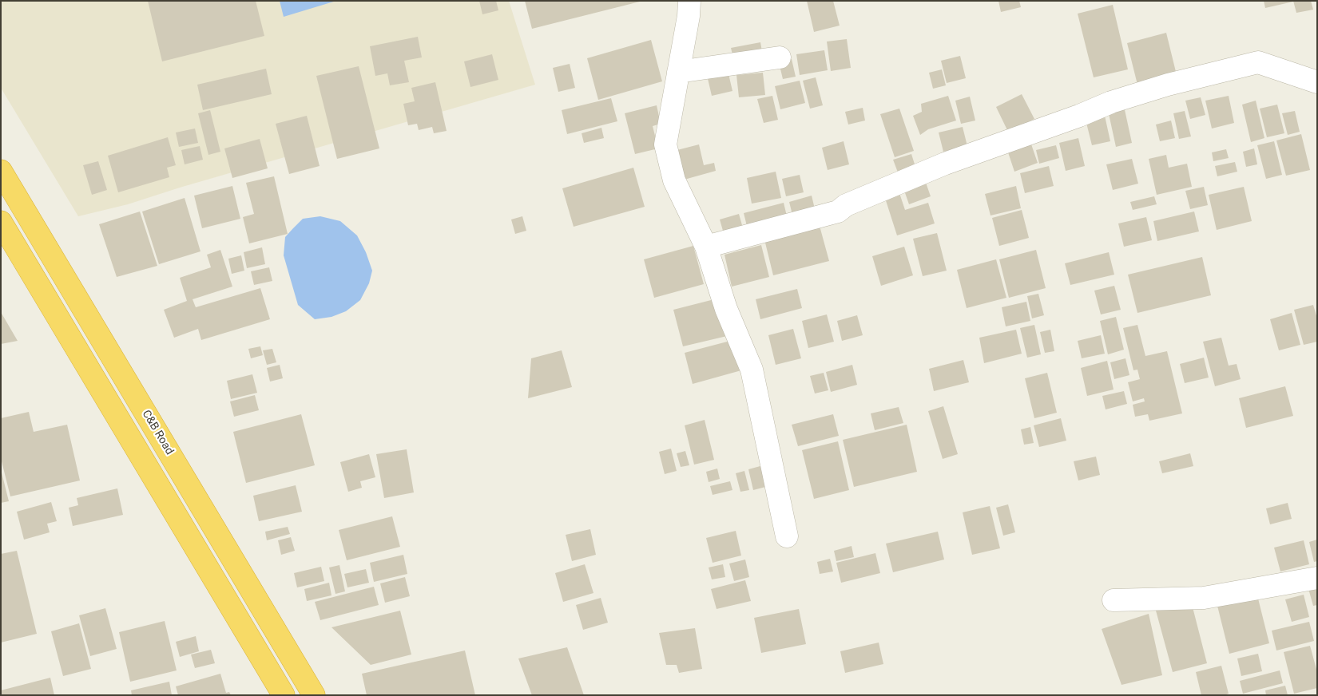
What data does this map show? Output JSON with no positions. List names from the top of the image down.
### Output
{
  "streets": {
    "highway": ["C&B Road"]
  }
}
